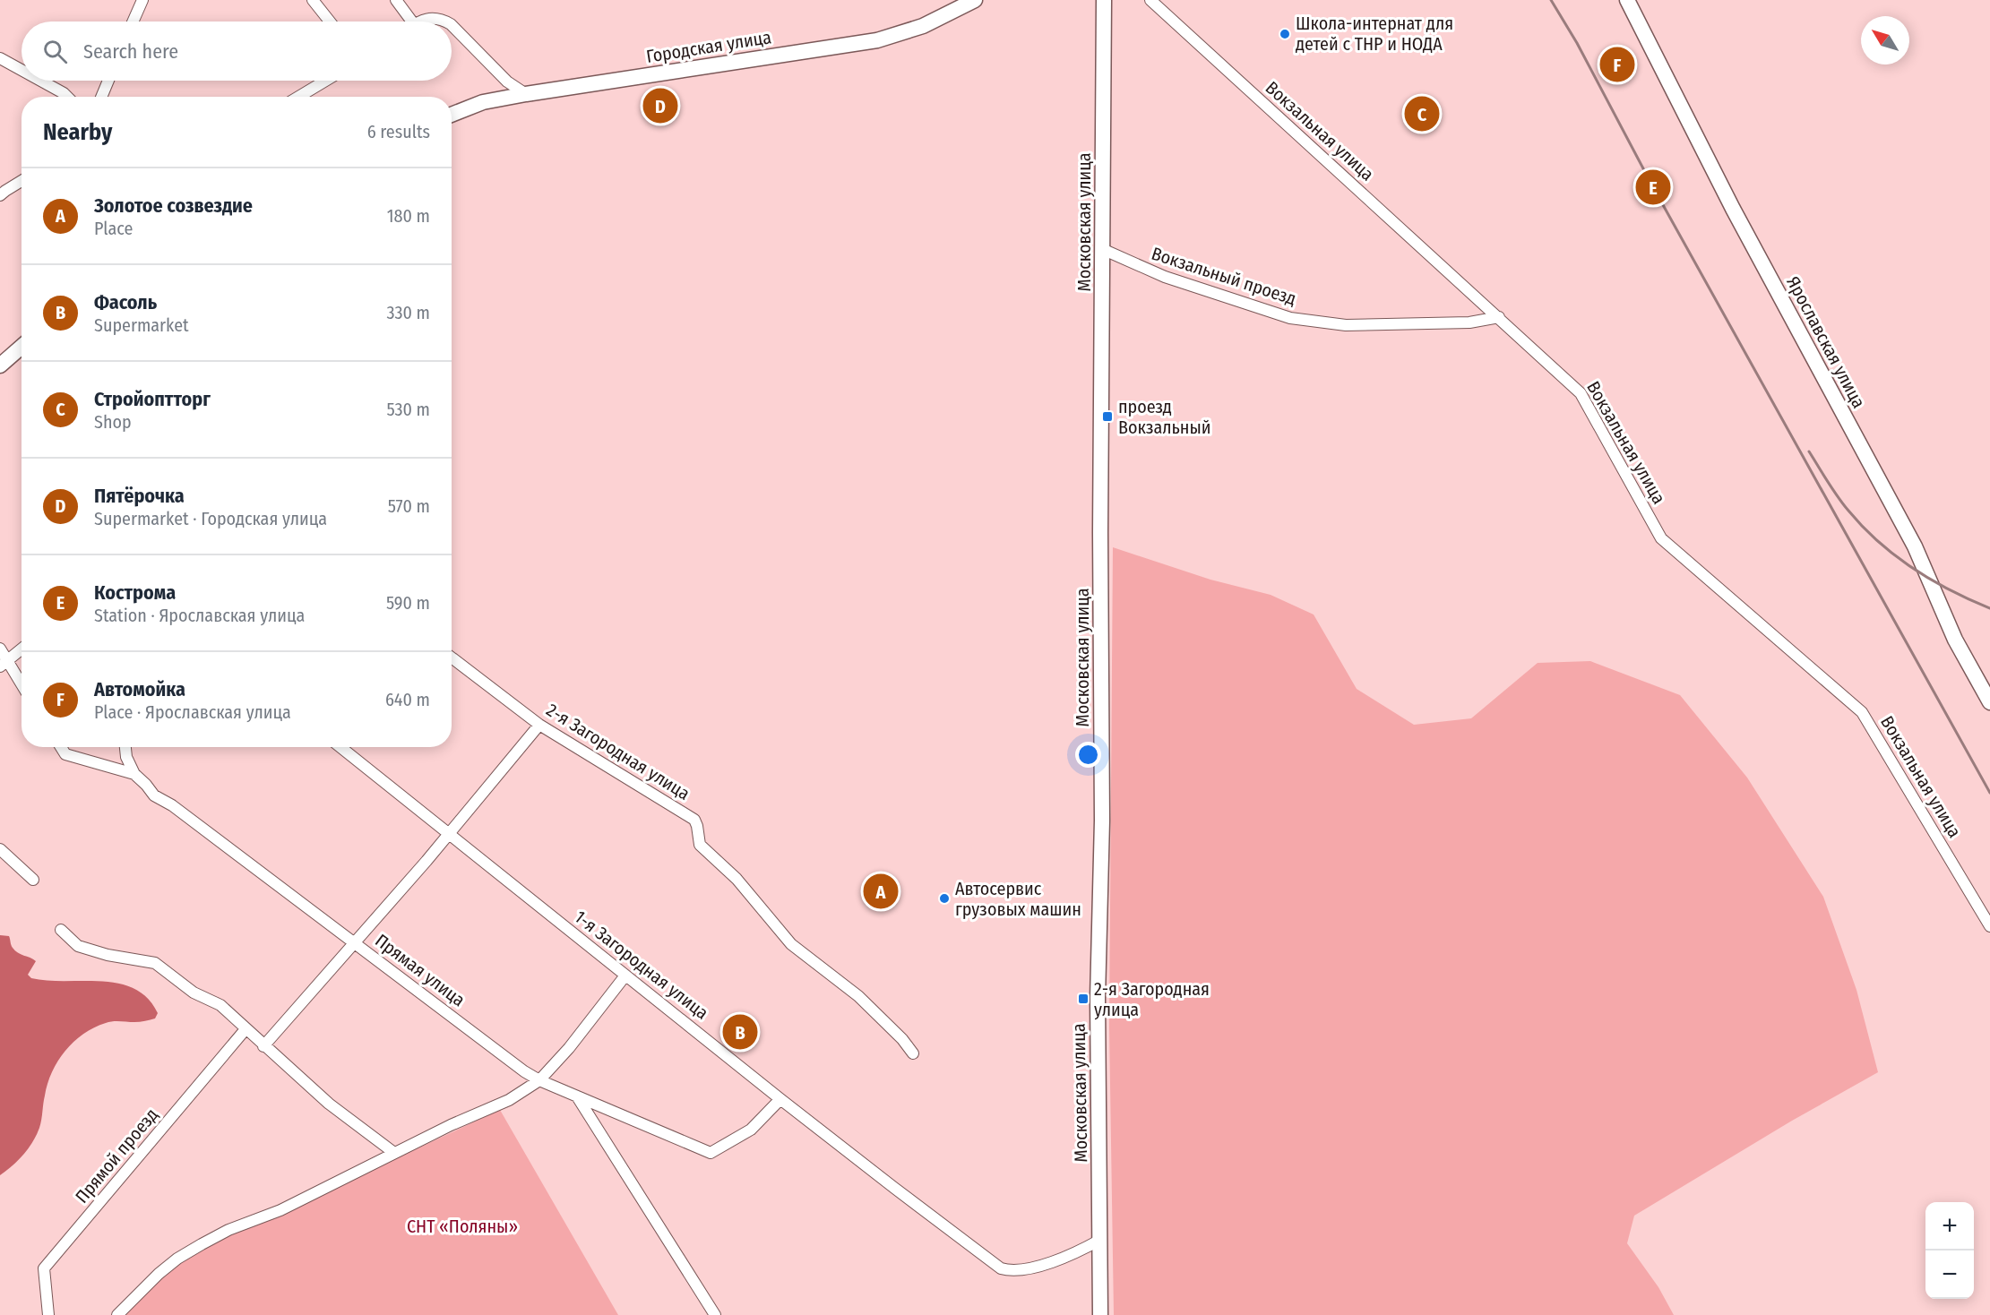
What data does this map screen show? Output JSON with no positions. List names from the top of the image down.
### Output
{
  "streets": {
    "main road": ["Городская улица", "Московская улица", "Ярославская улица"],
    "street": [
      "Вокзальная улица",
      "Вокзальный проезд",
      "2-я Загородная улица",
      "1-я Загородная улица",
      "Прямая улица",
      "Прямой проезд"
    ]
  },
  "crossings": [
    ["Вокзальная улица", "Вокзальный проезд"],
    ["Московская улица", "Вокзальный проезд"],
    ["Московская улица", "1-я Загородная улица"],
    ["1-я Загородная улица", "Прямая улица"]
  ],
  "parks": ["СНТ «Поляны»"],
  "places": {
    "other": ["Школа-интернат для детей с ТНР и НОДА", "Автосервис грузовых машин"],
    "transit": ["проезд Вокзальный", "2-я Загородная улица"]
  },
  "north": "top left",
  "page": {
    "search": "Search here",
    "pins": [
      "F",
      "D",
      "C",
      "E",
      "A",
      "B"
    ],
    "heading": ["Nearby", "6 results"],
    "list": [
      {
        "mark": "A",
        "name": "Золотое созвездие",
        "note": "Place",
        "value": "180 m"
      },
      {
        "mark": "B",
        "name": "Фасоль",
        "note": "Supermarket",
        "value": "330 m"
      },
      {
        "mark": "C",
        "name": "Стройоптторг",
        "note": "Shop",
        "value": "530 m"
      },
      {
        "mark": "D",
        "name": "Пятёрочка",
        "note": "Supermarket · Городская улица",
        "value": "570 m"
      },
      {
        "mark": "E",
        "name": "Кострома",
        "note": "Station · Ярославская улица",
        "value": "590 m"
      },
      {
        "mark": "F",
        "name": "Автомойка",
        "note": "Place · Ярославская улица",
        "value": "640 m"
      }
    ],
    "map_buttons": ["+", "−"]
  }
}
